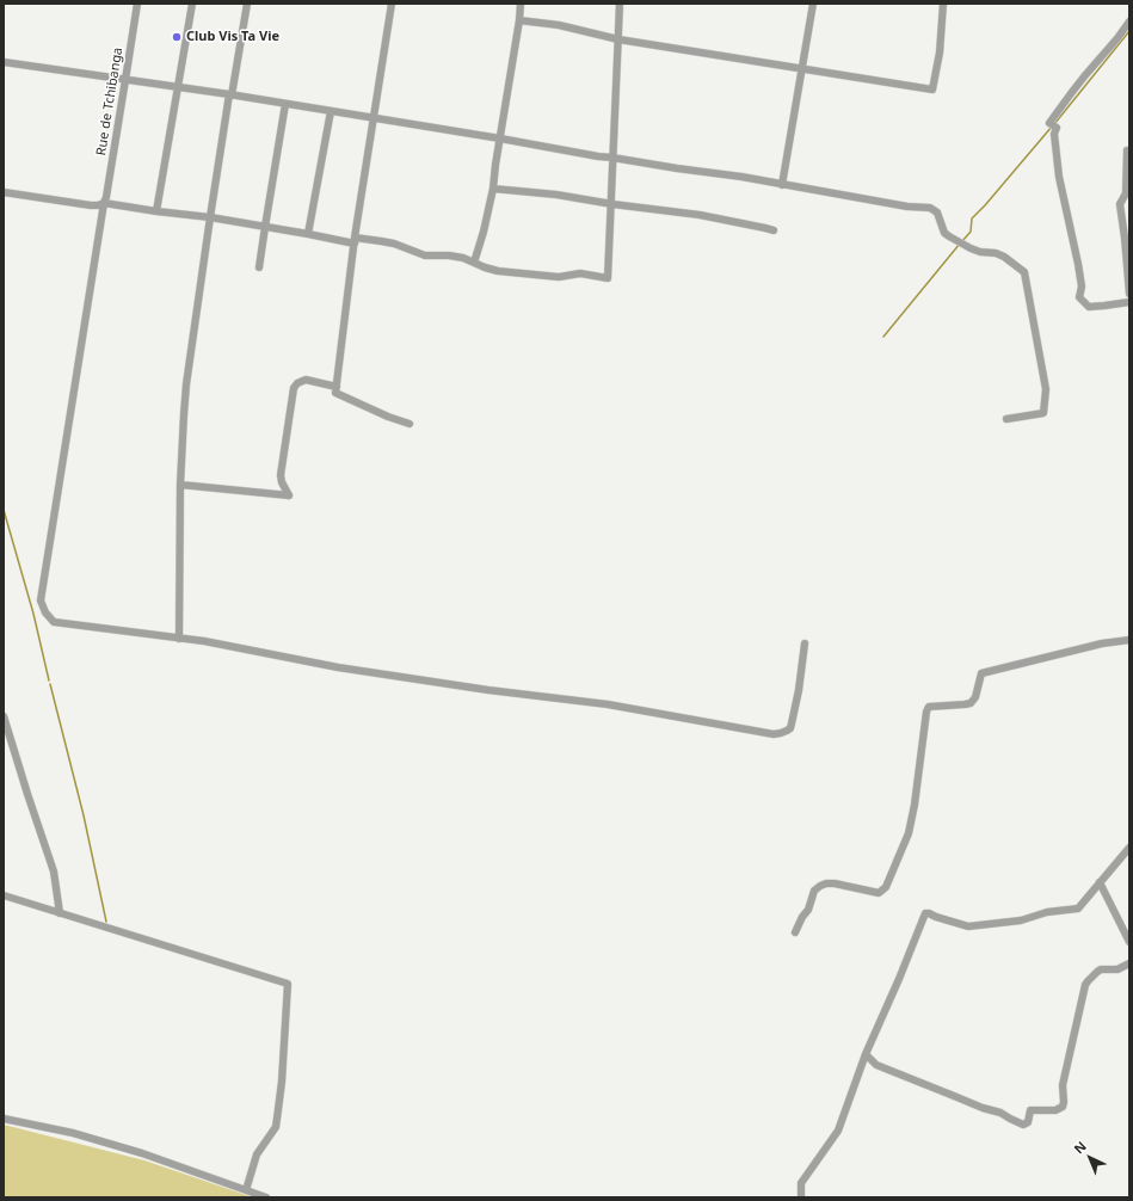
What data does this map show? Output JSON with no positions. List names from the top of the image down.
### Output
{
  "streets": {
    "street": ["Rue de Tchibanga"]
  },
  "places": ["Club Vis Ta Vie"],
  "north": "top left"
}
